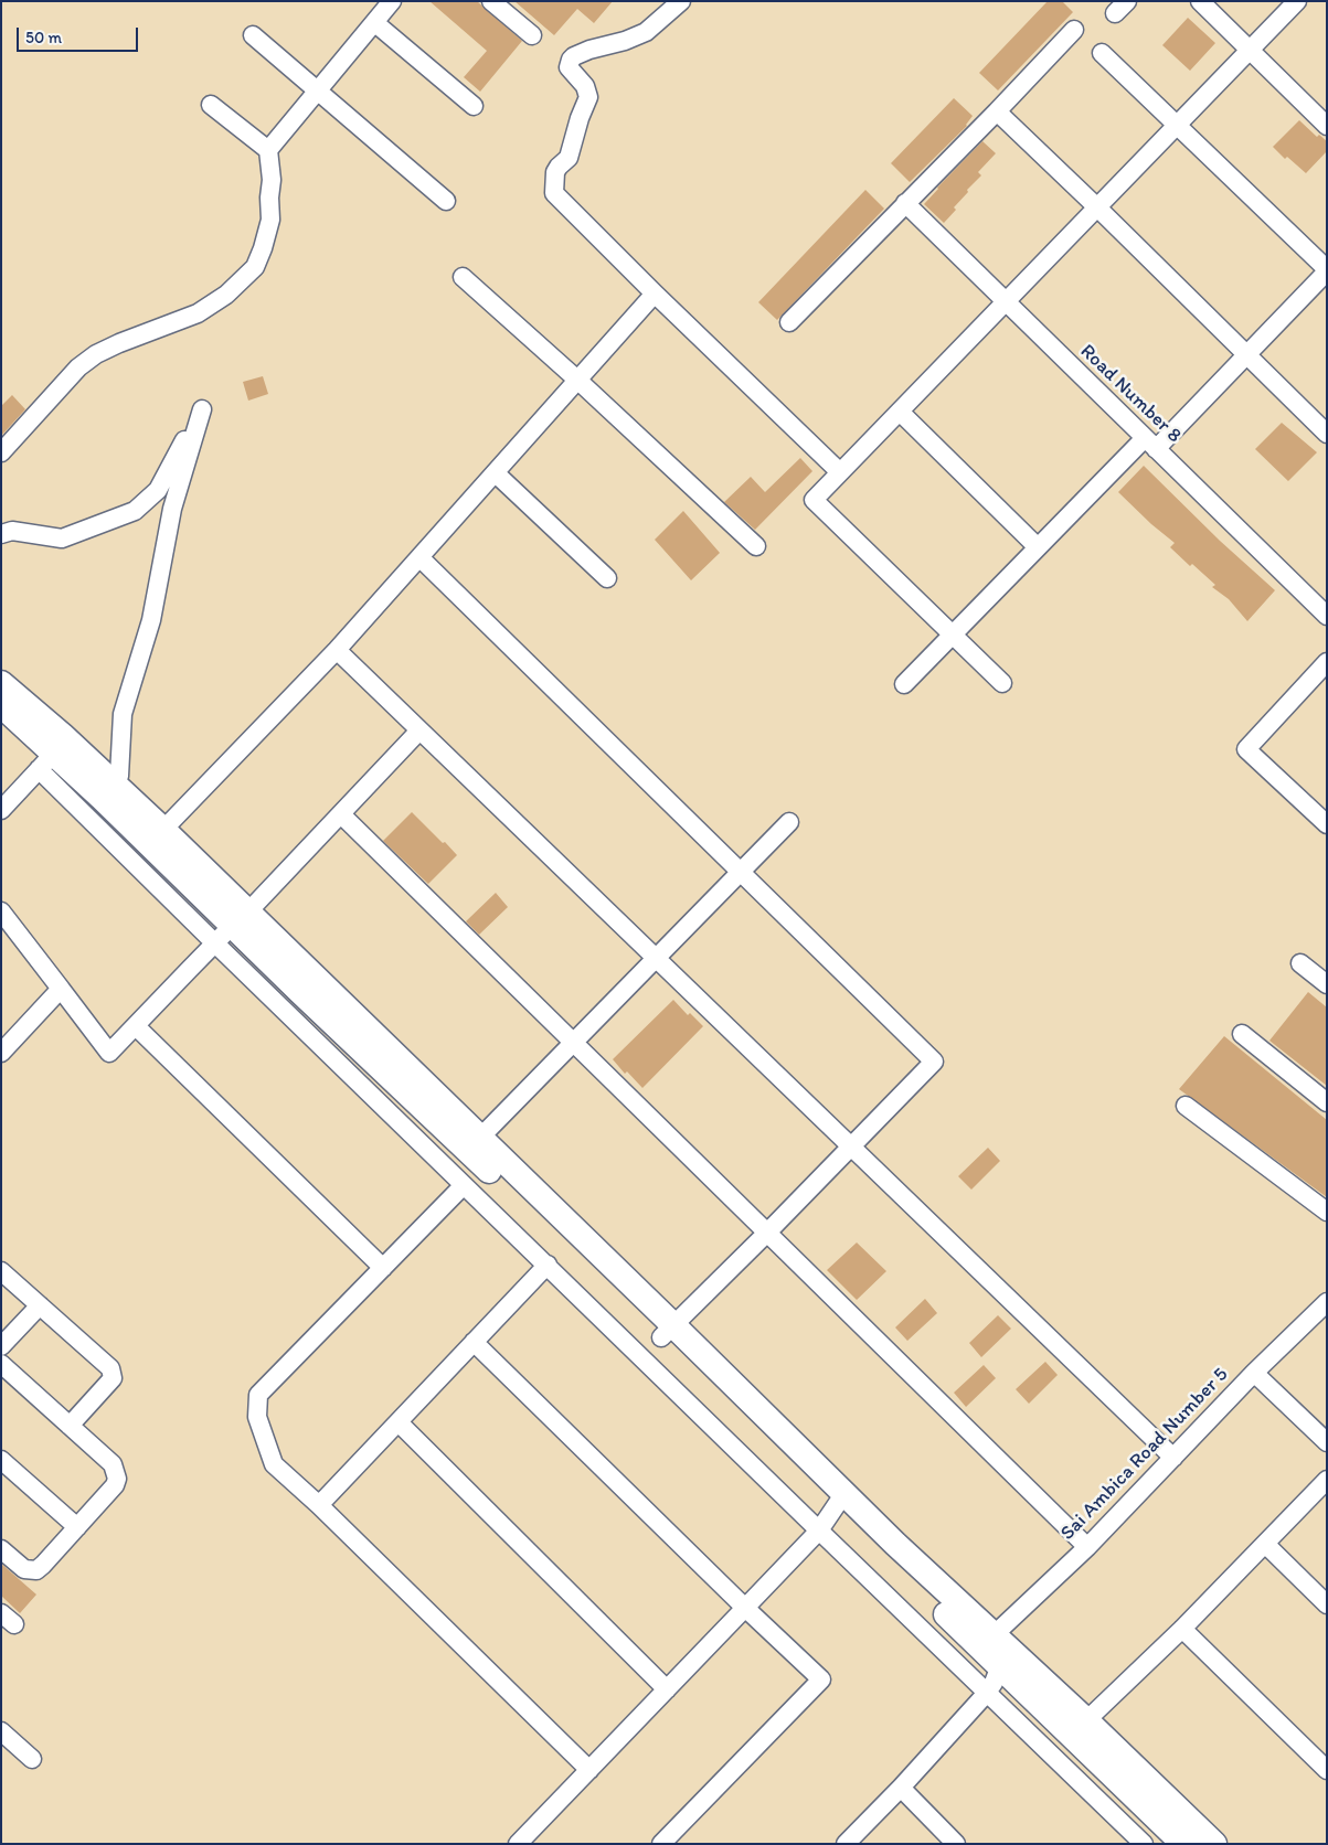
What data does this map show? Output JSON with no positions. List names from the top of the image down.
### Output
{
  "streets": {
    "street": ["Road Number 8", "Sai Ambica Road Number 5"]
  },
  "scale_bar": "50 m"
}
